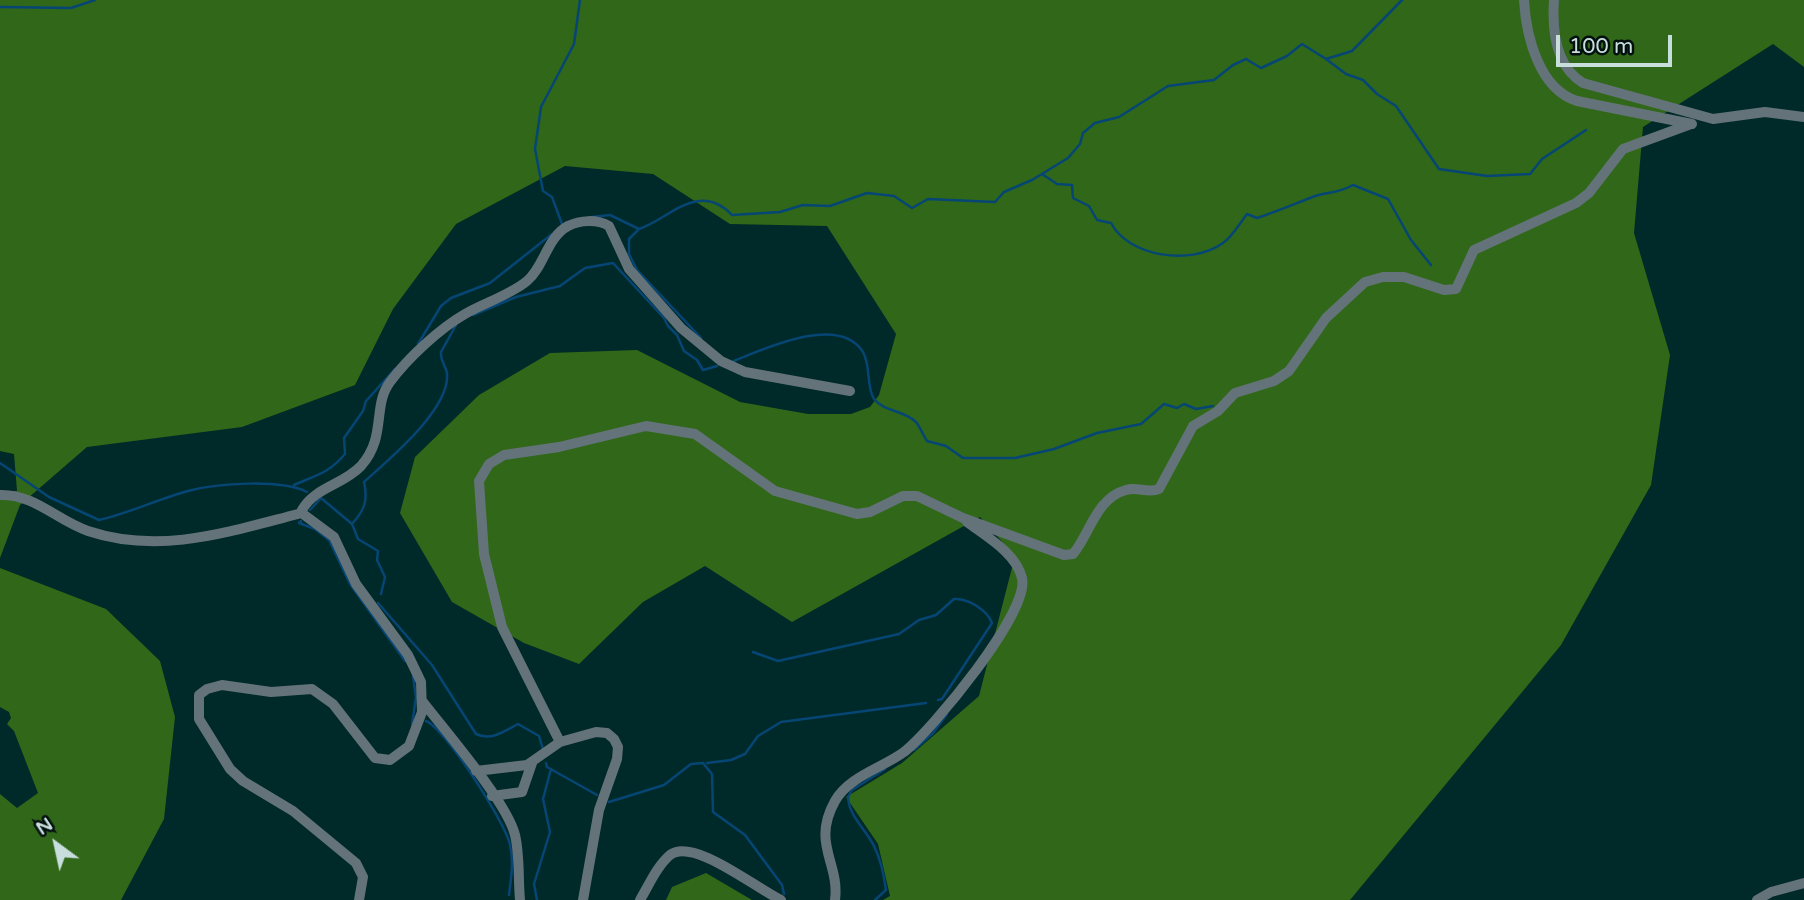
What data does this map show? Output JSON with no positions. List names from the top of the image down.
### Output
{
  "scale_bar": "100 m",
  "north": "top left"
}
